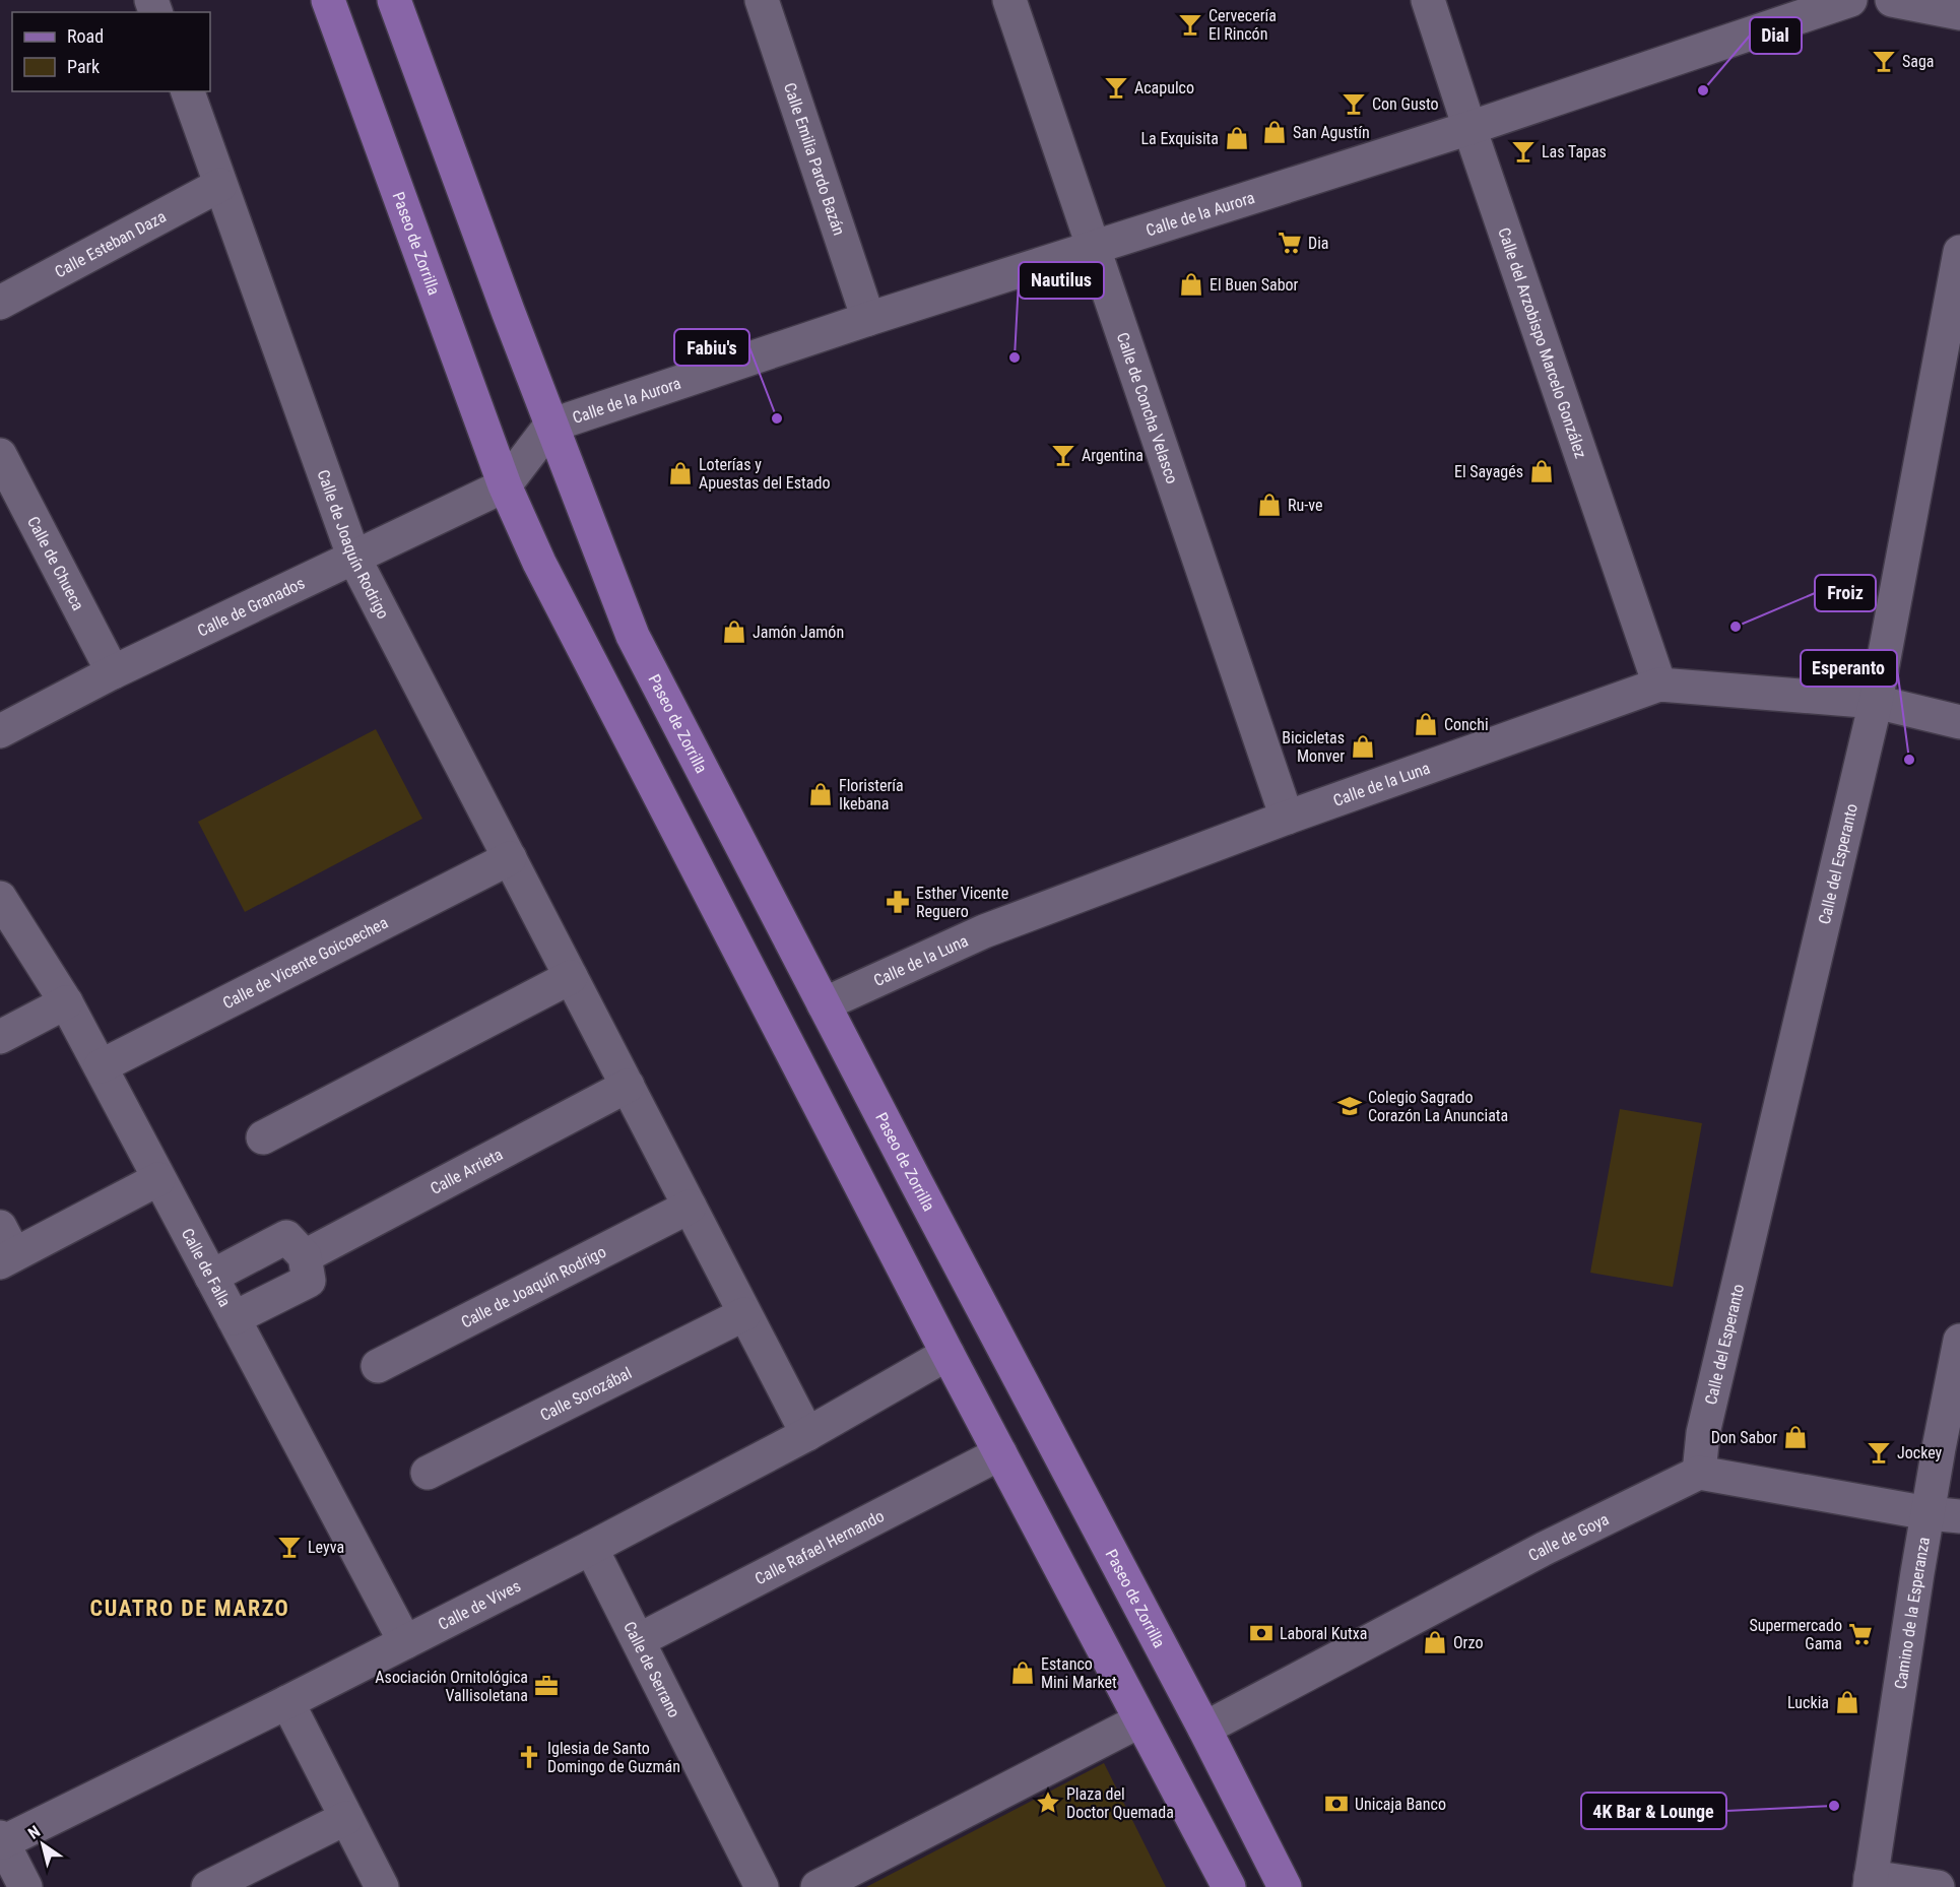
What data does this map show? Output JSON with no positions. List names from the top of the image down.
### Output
{
  "streets": {
    "main road": ["Paseo de Zorrilla"],
    "street": [
      "Calle Emilia Pardo Bazán",
      "Calle de la Aurora",
      "Calle Esteban Daza",
      "Calle del Arzobispo Marcelo González",
      "Calle de Concha Velasco",
      "Calle de Joaquín Rodrigo",
      "Calle de Chueca",
      "Calle de Granados",
      "Calle de la Luna",
      "Calle del Esperanto",
      "Calle de Vicente Goicoechea",
      "Calle Arrieta",
      "Calle de Falla",
      "Calle Sorozábal",
      "Calle de Goya",
      "Calle Rafael Hernando",
      "Calle de Vives",
      "Camino de la Esperanza",
      "Calle de Serrano"
    ]
  },
  "crossings": [
    ["Calle Emilia Pardo Bazán", "Calle de la Aurora"],
    ["Calle de la Aurora", "Paseo de Zorrilla"],
    ["Calle de la Aurora", "Calle del Arzobispo Marcelo González"],
    ["Calle de la Aurora", "Calle de Concha Velasco"],
    ["Paseo de Zorrilla", "Calle de Granados"],
    ["Paseo de Zorrilla", "Calle de la Luna"],
    ["Paseo de Zorrilla", "Calle de Goya"],
    ["Paseo de Zorrilla", "Calle Rafael Hernando"],
    ["Paseo de Zorrilla", "Calle de Vives"],
    ["Calle Esteban Daza", "Calle de Joaquín Rodrigo"],
    ["Calle del Arzobispo Marcelo González", "Calle de la Luna"],
    ["Calle de Concha Velasco", "Calle de la Luna"],
    ["Calle de Joaquín Rodrigo", "Calle de Granados"],
    ["Calle de Joaquín Rodrigo", "Calle de Vicente Goicoechea"],
    ["Calle de Joaquín Rodrigo", "Calle Arrieta"],
    ["Calle de Joaquín Rodrigo", "Calle Sorozábal"],
    ["Calle de Joaquín Rodrigo", "Calle de Vives"],
    ["Calle de Chueca", "Calle de Granados"],
    ["Calle de la Luna", "Calle del Esperanto"],
    ["Calle del Esperanto", "Calle de Goya"],
    ["Calle de Vicente Goicoechea", "Calle de Falla"],
    ["Calle de Falla", "Calle de Vives"],
    ["Calle Rafael Hernando", "Calle de Serrano"],
    ["Calle de Vives", "Calle de Serrano"]
  ],
  "districts": ["CUATRO DE MARZO"],
  "places": {
    "bar": [
      "Cervecería El Rincón",
      "Saga",
      "Acapulco",
      "Con Gusto",
      "Las Tapas",
      "Argentina",
      "Jockey",
      "Leyva"
    ],
    "other": [
      "Dial",
      "Nautilus",
      "Fabiu's",
      "Froiz",
      "Esperanto",
      "4K Bar & Lounge"
    ],
    "shop": [
      "San Agustín",
      "La Exquisita",
      "El Buen Sabor",
      "El Sayagés",
      "Loterías y Apuestas del Estado",
      "Ru-ve",
      "Jamón Jamón",
      "Conchi",
      "Bicicletas Monver",
      "Floristería Ikebana",
      "Don Sabor",
      "Orzo",
      "Estanco Mini Market",
      "Luckia"
    ],
    "supermarket": ["Dia", "Supermercado Gama"],
    "pharmacy": ["Esther Vicente Reguero"],
    "school or university": ["Colegio Sagrado Corazón La Anunciata"],
    "bank": ["Laboral Kutxa", "Unicaja Banco"],
    "office": ["Asociación Ornitológica Vallisoletana"],
    "church": ["Iglesia de Santo Domingo de Guzmán"],
    "place": ["Plaza del Doctor Quemada"]
  },
  "legend": ["Road", "Park"],
  "north": "top left"
}
